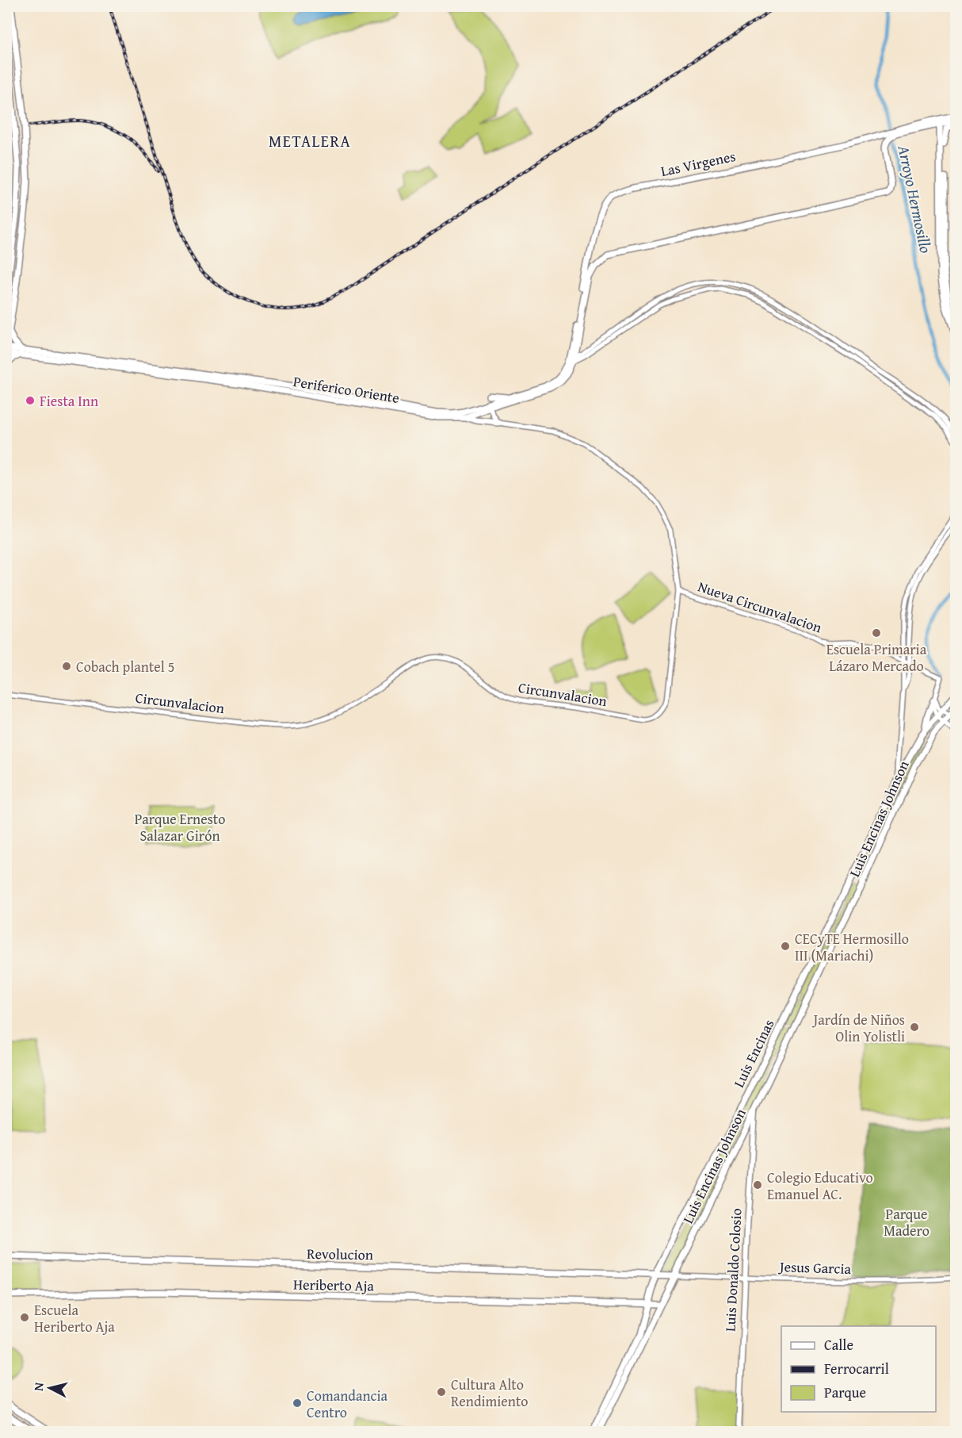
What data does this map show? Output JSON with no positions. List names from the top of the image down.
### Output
{
  "streets": {
    "main road": [
      "Las Virgenes",
      "Periferico Oriente",
      "Luis Encinas Johnson",
      "Luis Encinas",
      "Revolucion",
      "Luis Donaldo Colosio",
      "Heriberto Aja"
    ],
    "street": ["Nueva Circunvalacion", "Circunvalacion", "Jesus Garcia"]
  },
  "crossings": [
    ["Las Virgenes", "Periferico Oriente"],
    ["Nueva Circunvalacion", "Circunvalacion"],
    ["Luis Encinas Johnson", "Revolucion"],
    ["Luis Encinas Johnson", "Jesus Garcia"],
    ["Luis Encinas Johnson", "Luis Donaldo Colosio"],
    ["Luis Encinas Johnson", "Heriberto Aja"],
    ["Luis Encinas", "Revolucion"],
    ["Luis Encinas", "Heriberto Aja"],
    ["Revolucion", "Jesus Garcia"],
    ["Jesus Garcia", "Luis Donaldo Colosio"]
  ],
  "districts": ["METALERA"],
  "water": ["Arroyo Hermosillo"],
  "parks": ["Parque Ernesto Salazar Girón", "Parque Madero"],
  "places": [
    "Fiesta Inn",
    "Escuela Primaria Lázaro Mercado",
    "Cobach plantel 5",
    "CECyTE Hermosillo III (Mariachi)",
    "Jardín de Niños Olin Yolistli",
    "Colegio Educativo Emanuel AC.",
    "Escuela Heriberto Aja",
    "Cultura Alto Rendimiento",
    "Comandancia Centro"
  ],
  "legend": ["Calle", "Ferrocarril", "Parque"],
  "north": "left"
}
